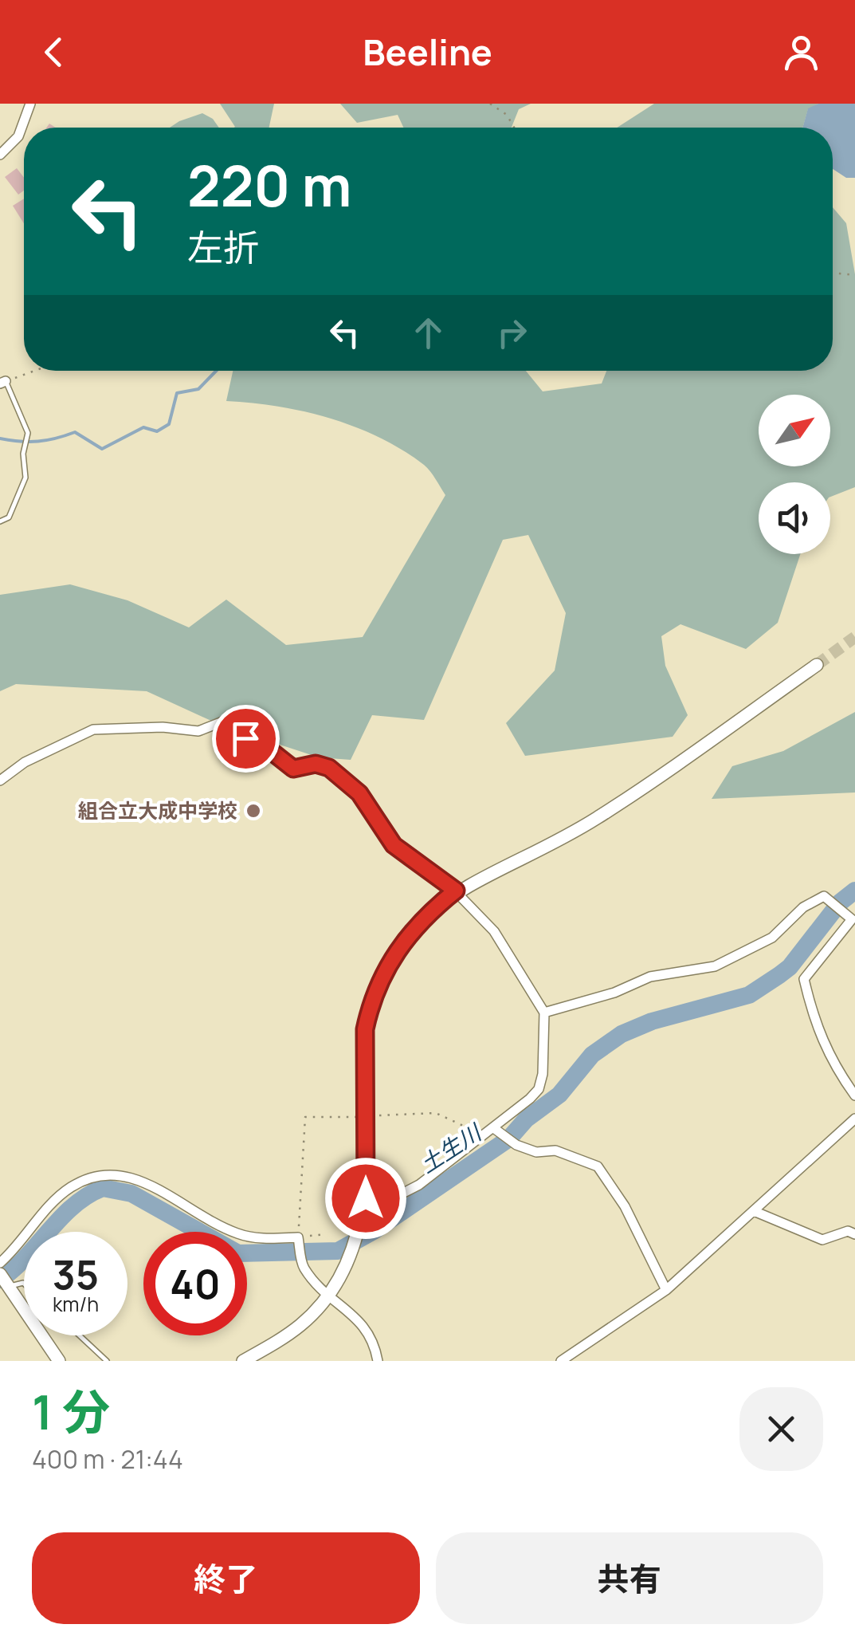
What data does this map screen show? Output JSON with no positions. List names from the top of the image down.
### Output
{
  "water": ["土生川"],
  "places": ["組合立大成中学校"],
  "north": "top right",
  "page": {
    "header": "Beeline",
    "turn": ["220 m", "左折"],
    "speed": "35 km/h",
    "limit": "40",
    "heading": ["1 分", "400 m · 21:44"],
    "buttons": ["終了", "共有"]
  }
}
